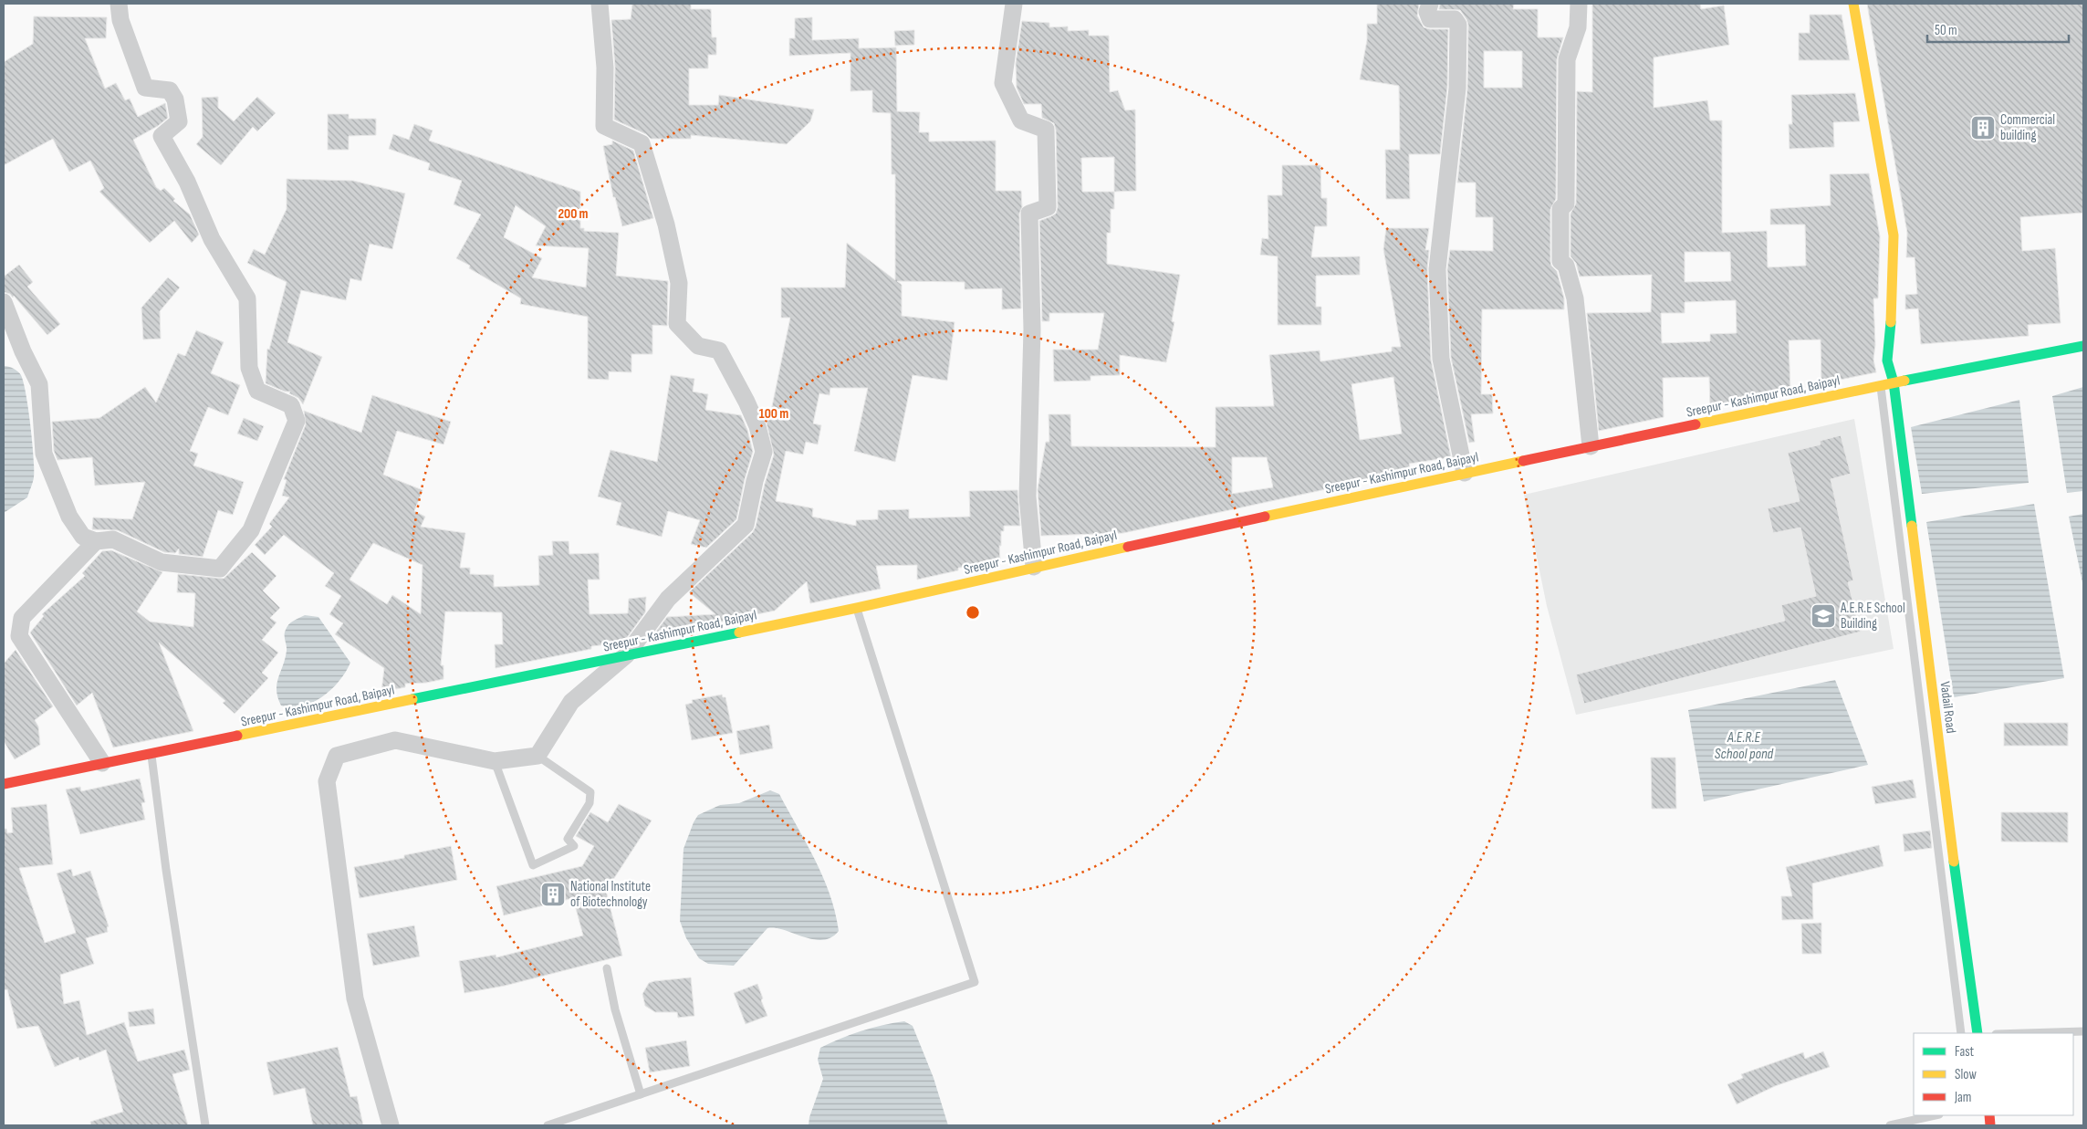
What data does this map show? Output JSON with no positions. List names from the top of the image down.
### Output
{
  "streets": {
    "street": ["Sreepur - Kashimpur Road, Baipayl", "Vadail Road"]
  },
  "crossings": [
    ["Sreepur - Kashimpur Road, Baipayl", "Vadail Road"]
  ],
  "water": ["A.E.R.E School pond"],
  "places": {
    "building": ["Commercial building", "National Institute of Biotechnology"],
    "school or university": ["A.E.R.E School Building"]
  },
  "legend": ["Fast", "Slow", "Jam"],
  "scale_bar": "50 m",
  "rings": ["200 m", "100 m"]
}
